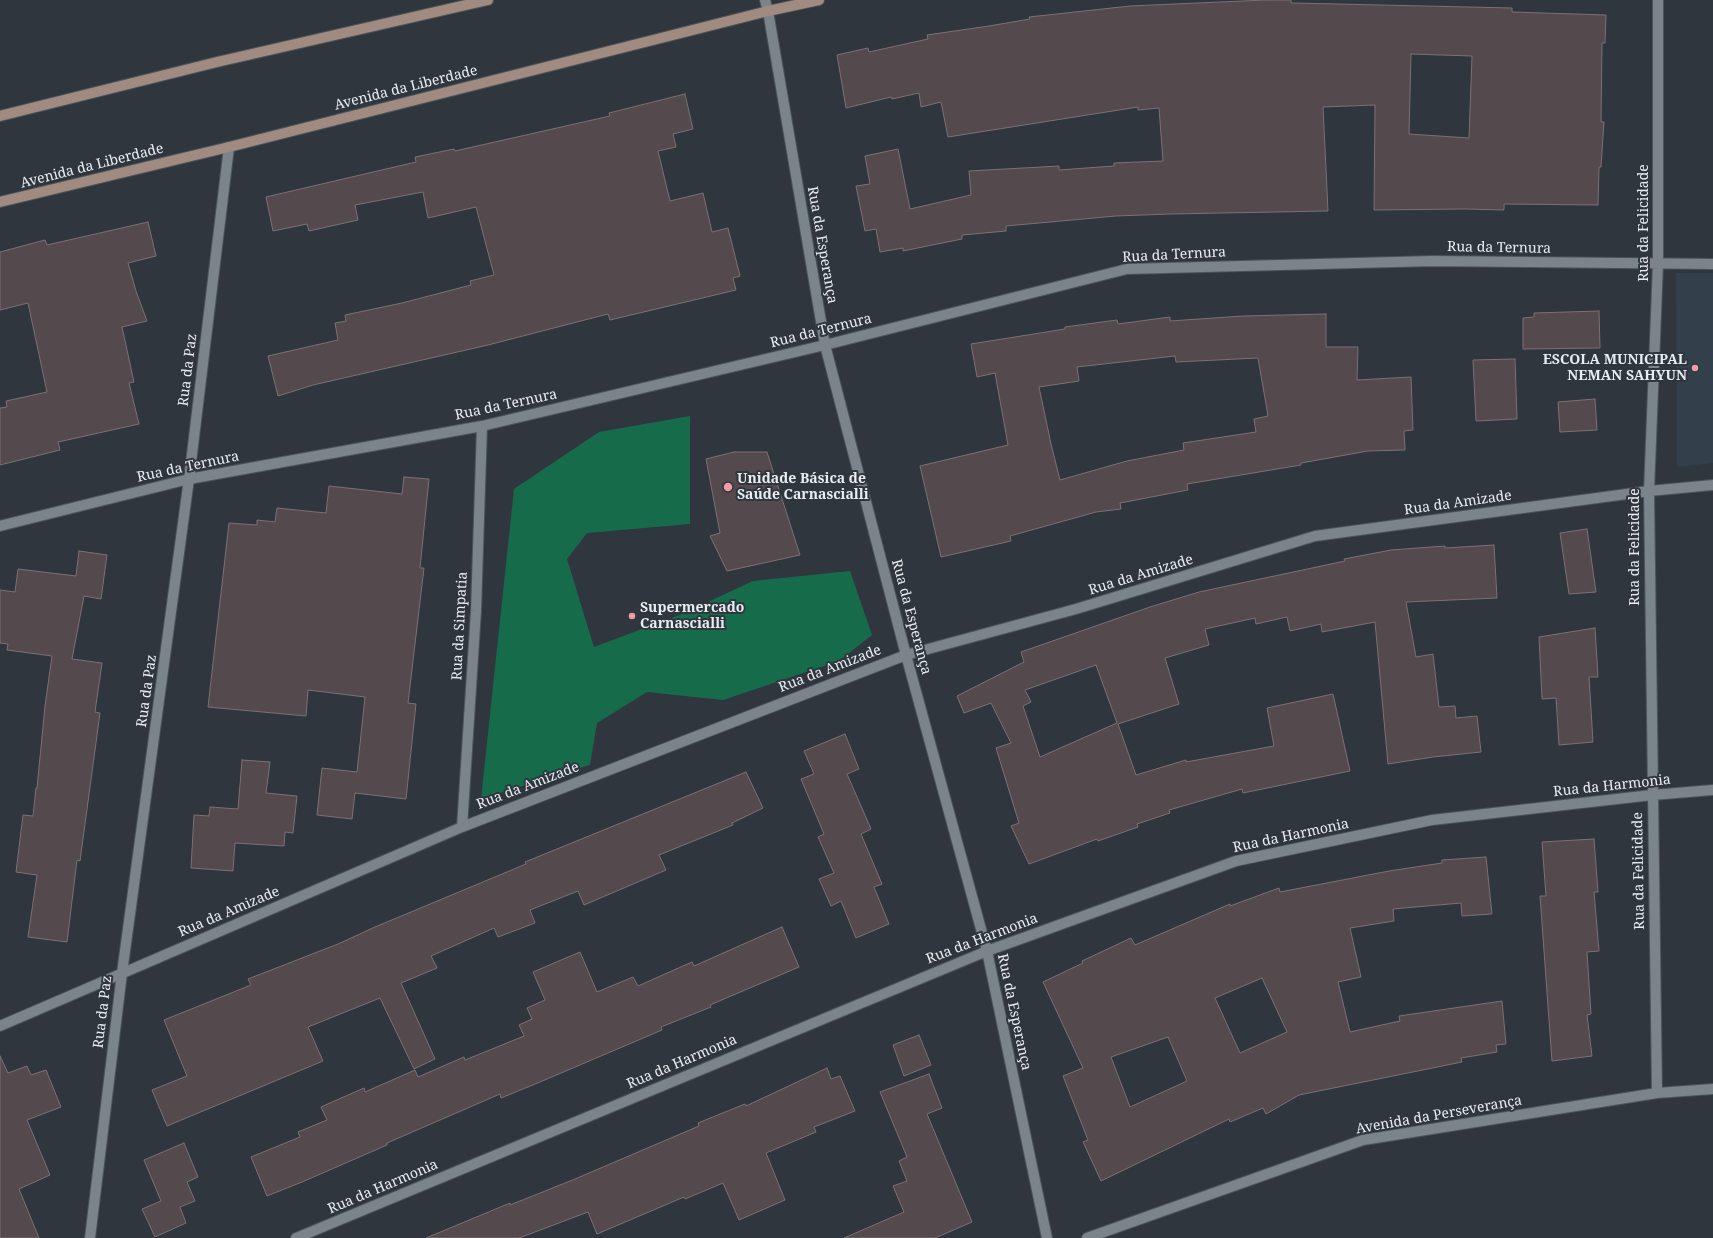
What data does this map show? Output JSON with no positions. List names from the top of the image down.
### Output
{
  "streets": {
    "street": [
      "Avenida da Liberdade",
      "Rua da Felicidade",
      "Rua da Esperança",
      "Rua da Ternura",
      "Rua da Paz",
      "Rua da Amizade",
      "Rua da Simpatia",
      "Rua da Harmonia",
      "Avenida da Perseverança"
    ]
  },
  "crossings": [
    ["Avenida da Liberdade", "Rua da Esperança"],
    ["Avenida da Liberdade", "Rua da Paz"],
    ["Rua da Felicidade", "Rua da Ternura"],
    ["Rua da Felicidade", "Rua da Amizade"],
    ["Rua da Felicidade", "Rua da Harmonia"],
    ["Rua da Felicidade", "Avenida da Perseverança"],
    ["Rua da Esperança", "Rua da Ternura"],
    ["Rua da Esperança", "Rua da Amizade"],
    ["Rua da Esperança", "Rua da Harmonia"],
    ["Rua da Ternura", "Rua da Paz"],
    ["Rua da Ternura", "Rua da Simpatia"],
    ["Rua da Paz", "Rua da Amizade"],
    ["Rua da Amizade", "Rua da Simpatia"]
  ],
  "places": ["ESCOLA MUNICIPAL NEMAN SAHYUN", "Unidade Básica de Saúde Carnascialli", "Supermercado Carnascialli"]
}
